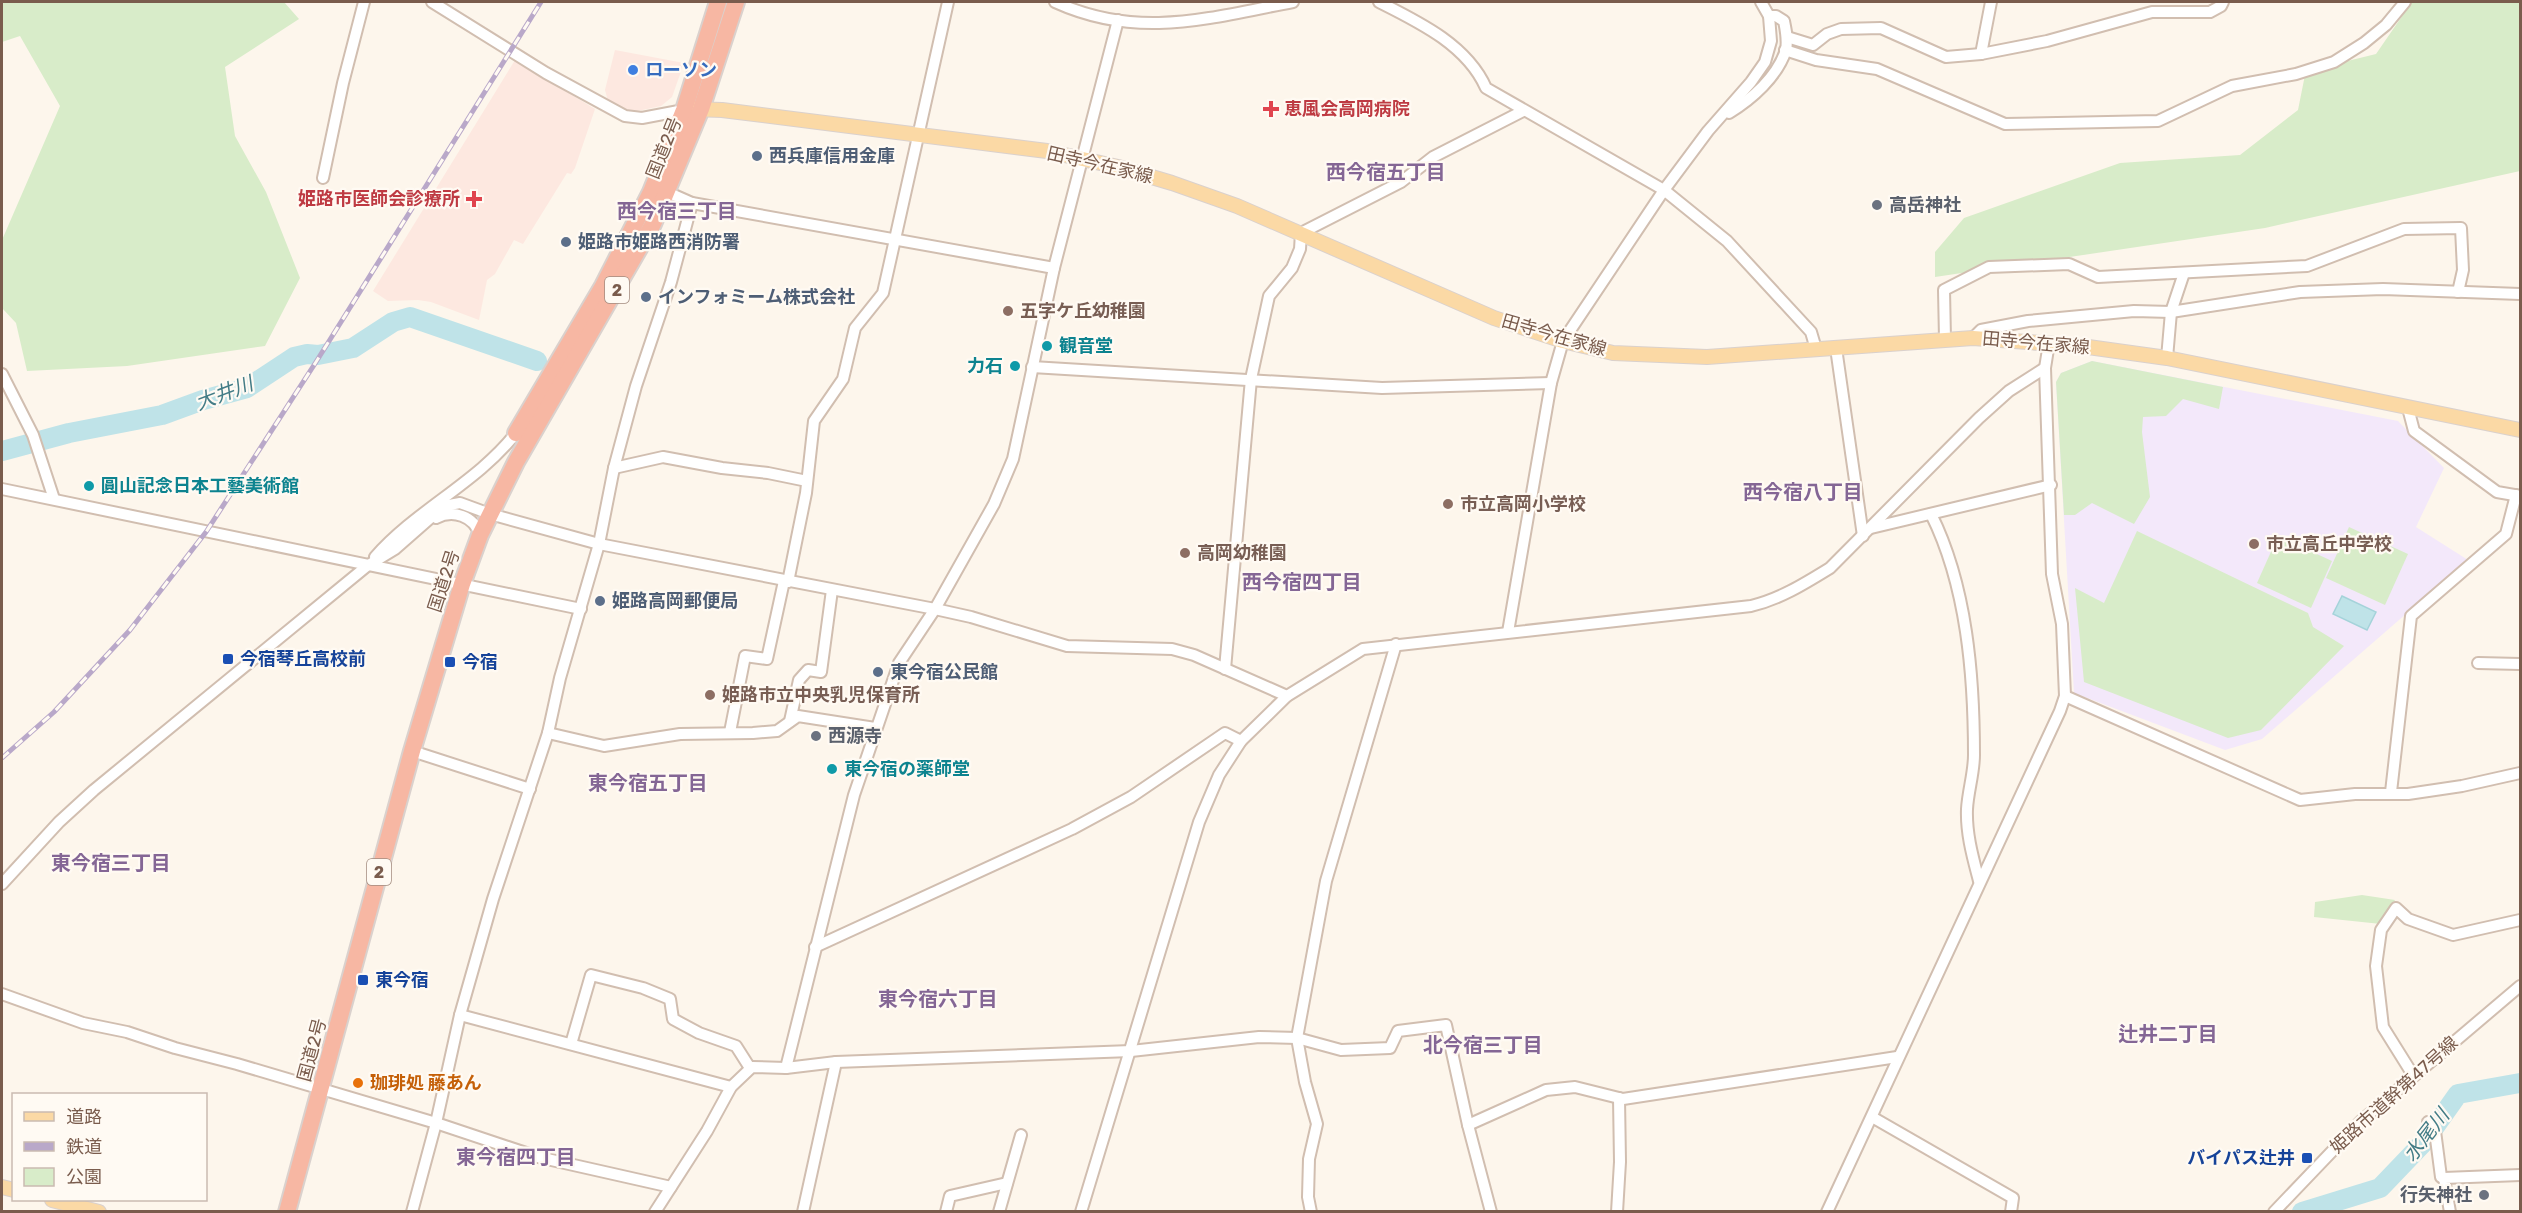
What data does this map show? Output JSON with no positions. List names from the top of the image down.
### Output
{
  "streets": {
    "highway": ["国道2号", "2"],
    "main road": ["田寺今在家線"],
    "street": ["姫路市道幹第47号線"]
  },
  "crossings": [
    ["国道2号", "田寺今在家線"]
  ],
  "districts": [
    "西今宿五丁目",
    "西今宿三丁目",
    "西今宿八丁目",
    "西今宿四丁目",
    "東今宿五丁目",
    "東今宿三丁目",
    "東今宿六丁目",
    "辻井二丁目",
    "北今宿三丁目",
    "東今宿四丁目"
  ],
  "water": ["大井川", "水尾川"],
  "places": {
    "other": [
      "ローソン",
      "西兵庫信用金庫",
      "高岳神社",
      "姫路市姫路西消防署",
      "インフォミーム株式会社",
      "五字ケ丘幼稚園",
      "観音堂",
      "力石",
      "圓山記念日本工藝美術館",
      "市立高岡小学校",
      "市立高丘中学校",
      "高岡幼稚園",
      "姫路高岡郵便局",
      "東今宿公民館",
      "姫路市立中央乳児保育所",
      "西源寺",
      "東今宿の薬師堂",
      "珈琲処 藤あん",
      "行矢神社"
    ],
    "health": ["恵風会高岡病院", "姫路市医師会診療所"],
    "transit": [
      "今宿琴丘高校前",
      "今宿",
      "東今宿",
      "バイパス辻井"
    ]
  },
  "legend": ["道路", "鉄道", "公園"]
}
